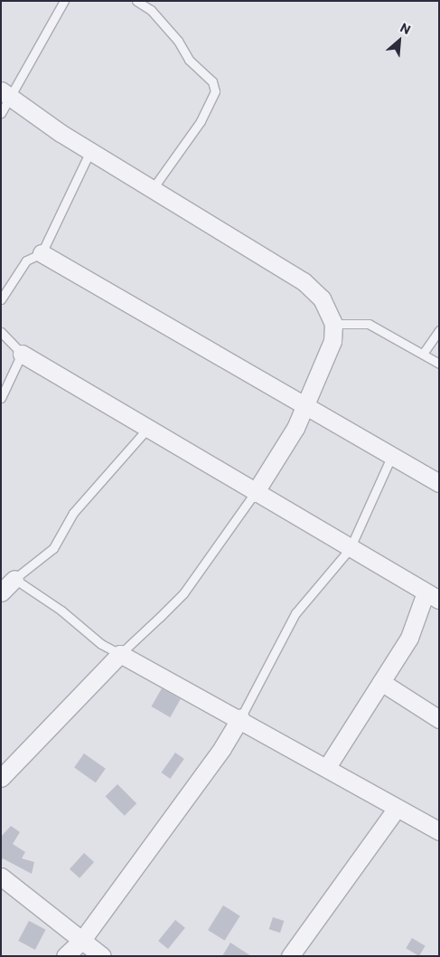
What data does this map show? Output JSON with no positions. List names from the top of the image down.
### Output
{
  "north": "top right"
}
